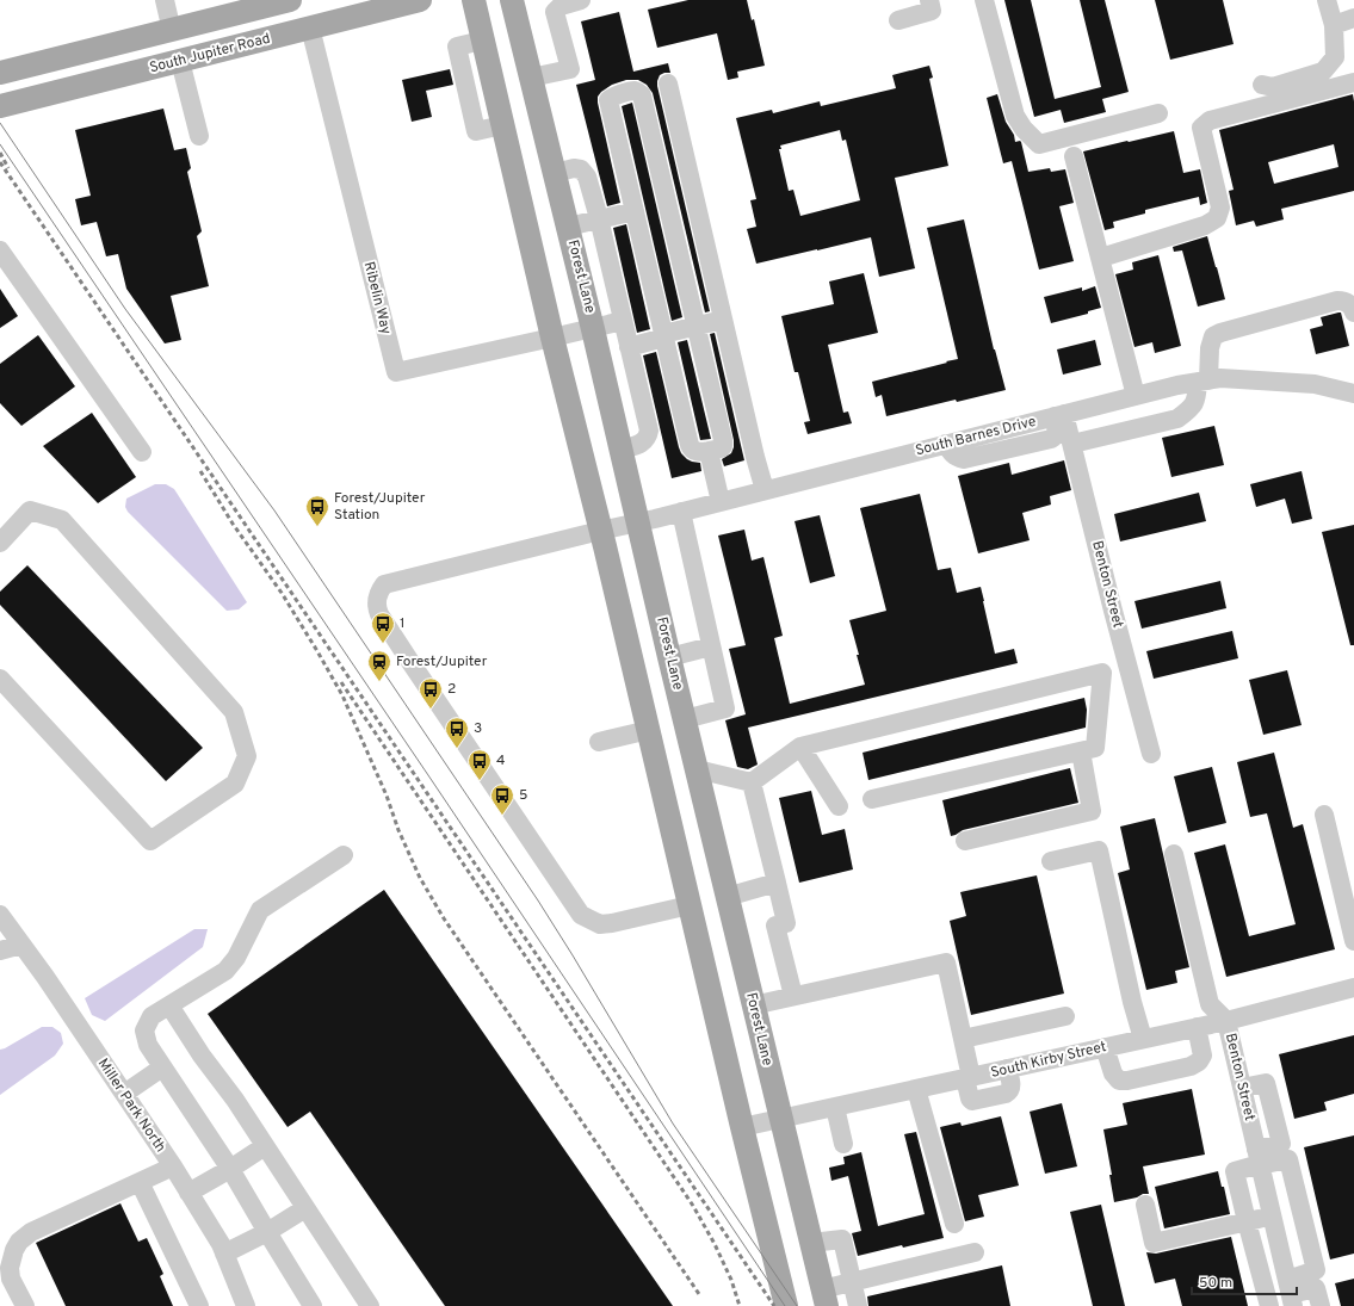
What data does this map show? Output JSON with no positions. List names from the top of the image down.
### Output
{
  "streets": {
    "main road": ["South Jupiter Road", "Forest Lane"],
    "street": [
      "Ribelin Way",
      "South Barnes Drive",
      "Benton Street",
      "South Kirby Street",
      "Miller Park North"
    ]
  },
  "crossings": [
    ["South Jupiter Road", "Ribelin Way"],
    ["Forest Lane", "Ribelin Way"],
    ["Forest Lane", "South Barnes Drive"],
    ["Forest Lane", "South Kirby Street"],
    ["South Barnes Drive", "Benton Street"],
    ["Benton Street", "South Kirby Street"]
  ],
  "places": {
    "bus stop": [
      "Forest/Jupiter Station",
      "1",
      "2",
      "3",
      "4",
      "5"
    ],
    "station": ["Forest/Jupiter"]
  },
  "scale_bar": "50 m"
}
